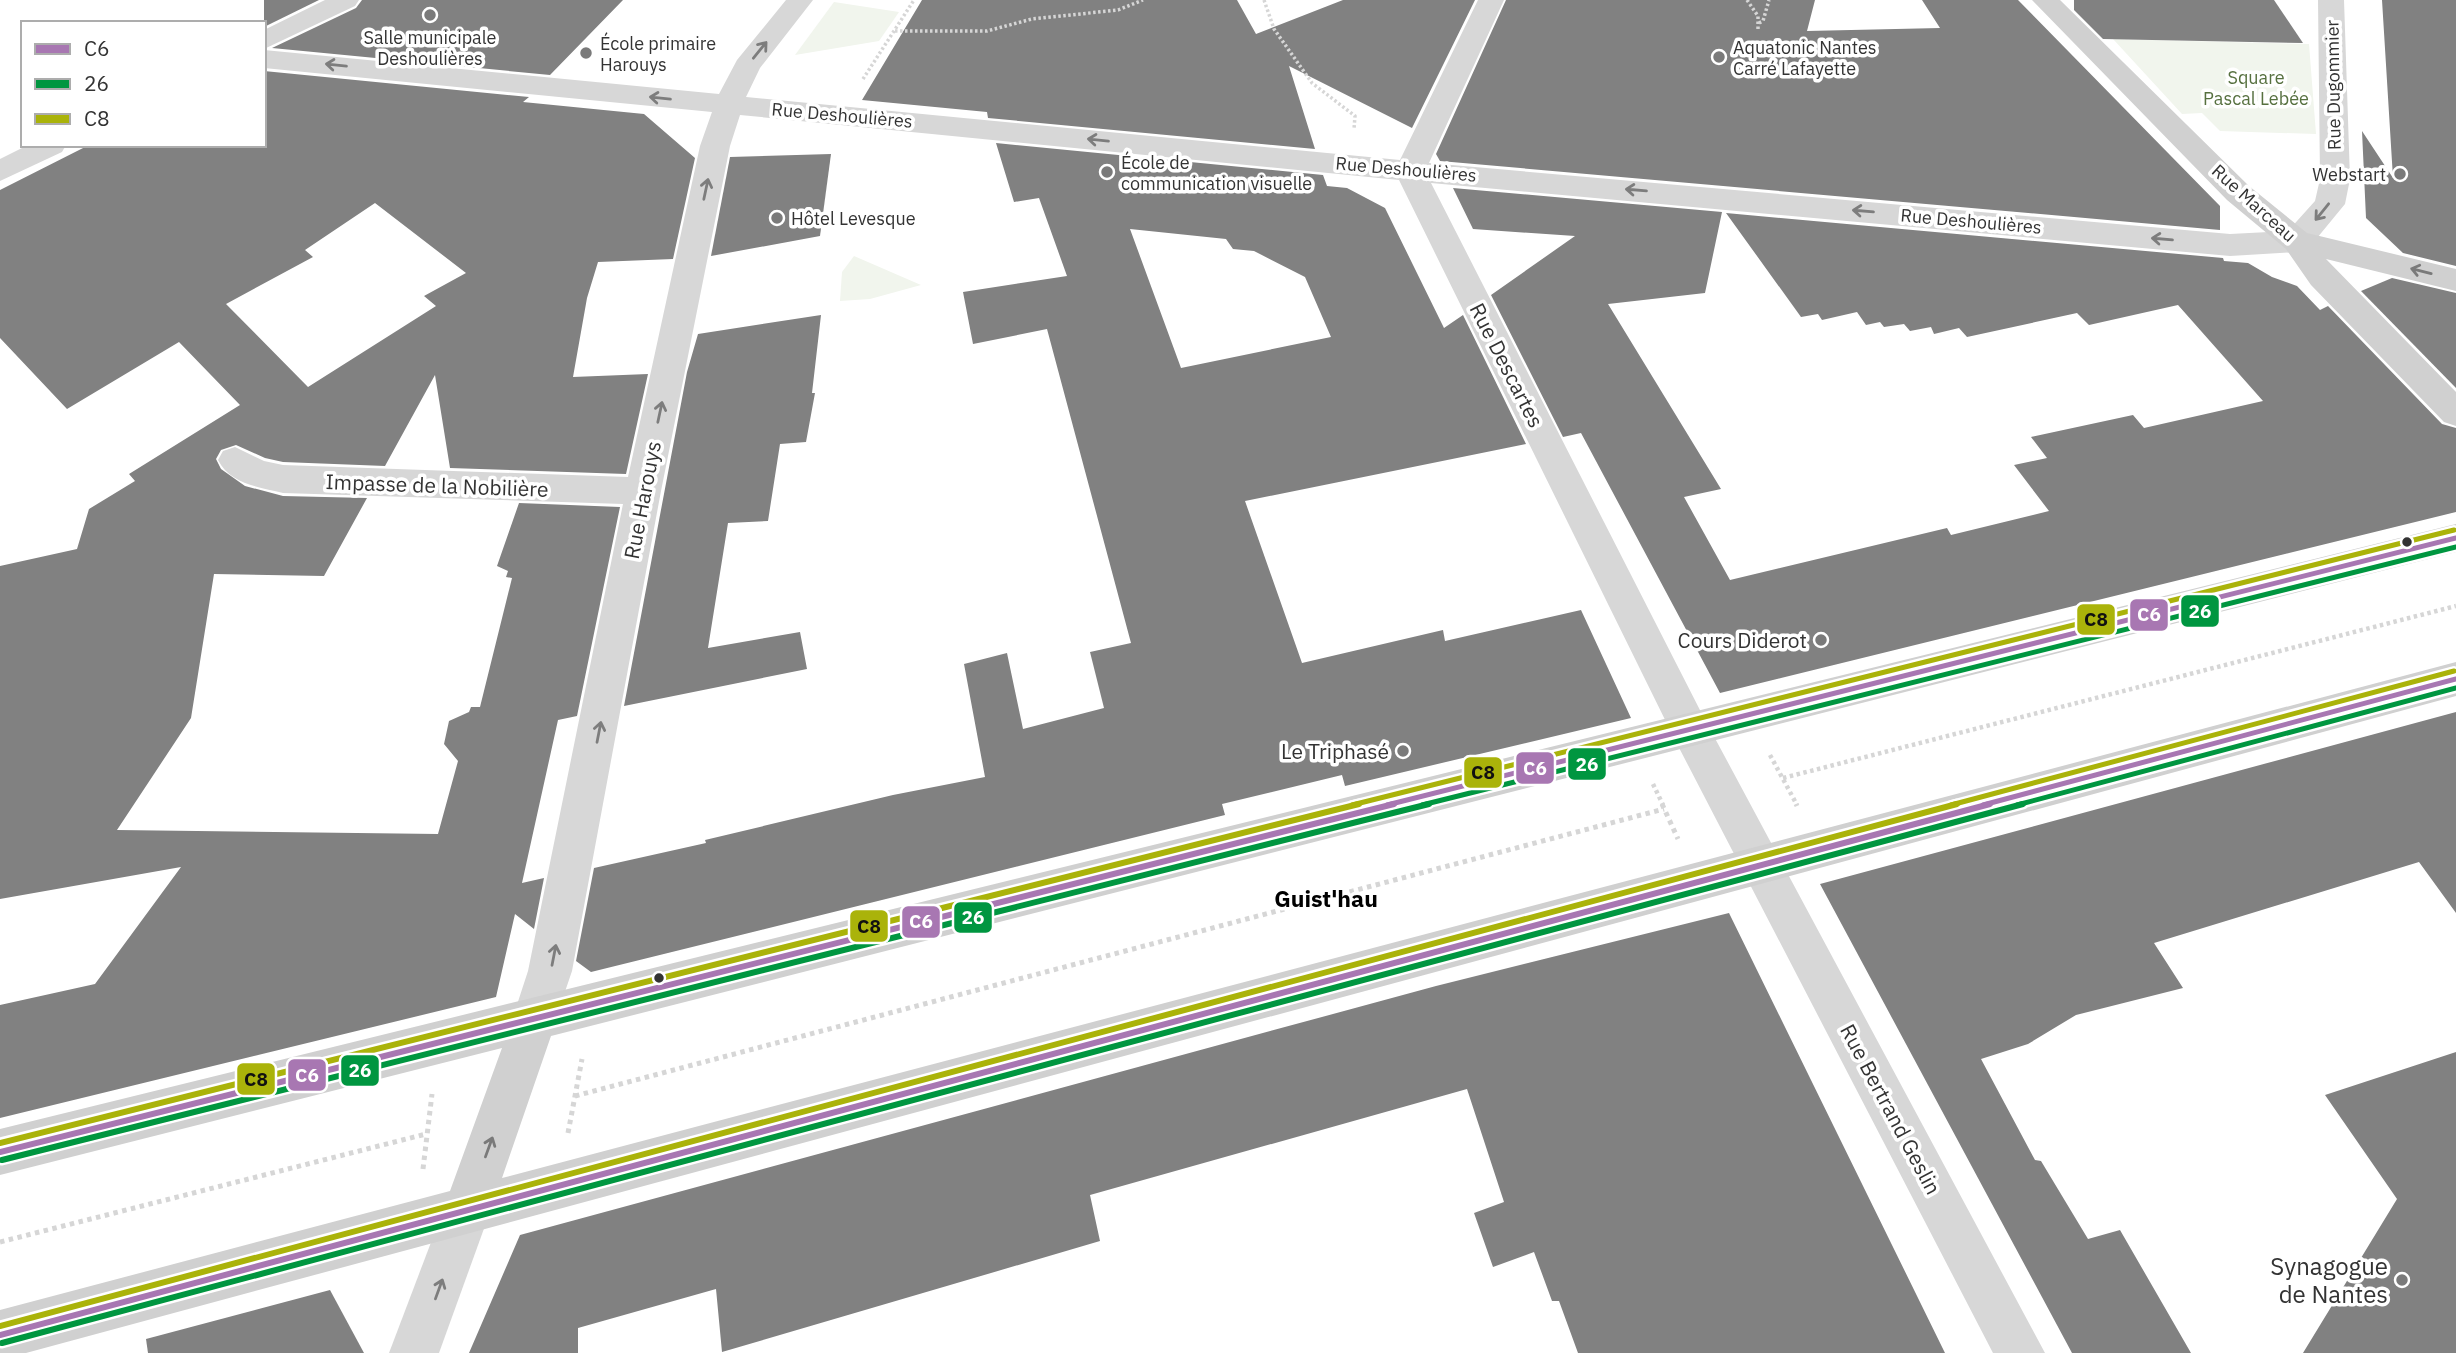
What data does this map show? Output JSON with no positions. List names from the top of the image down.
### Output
{
  "streets": {
    "main road": ["Rue Marceau"],
    "street": [
      "Rue Dugommier",
      "Rue Deshoulières",
      "Rue Descartes",
      "Impasse de la Nobilière",
      "Rue Harouys",
      "Rue Bertrand Geslin"
    ]
  },
  "crossings": [
    ["Rue Dugommier", "Rue Deshoulières"],
    ["Rue Dugommier", "Rue Marceau"],
    ["Rue Deshoulières", "Rue Marceau"],
    ["Rue Deshoulières", "Rue Descartes"],
    ["Rue Deshoulières", "Rue Harouys"],
    ["Rue Descartes", "Rue Bertrand Geslin"],
    ["Impasse de la Nobilière", "Rue Harouys"]
  ],
  "one_way": ["Rue Dugommier", "Rue Deshoulières", "Rue Harouys"],
  "districts": ["Guist'hau"],
  "parks": ["Square Pascal Lebée"],
  "places": [
    "Salle municipale Deshoulières",
    "École primaire Harouys",
    "Aquatonic Nantes Carré Lafayette",
    "École de communication visuelle",
    "Webstart",
    "Hôtel Levesque",
    "Cours Diderot",
    "Le Triphasé",
    "Synagogue de Nantes"
  ],
  "lines": ["transit line C8", "transit line C6", "transit line 26"],
  "legend": ["C6", "26", "C8"]
}
